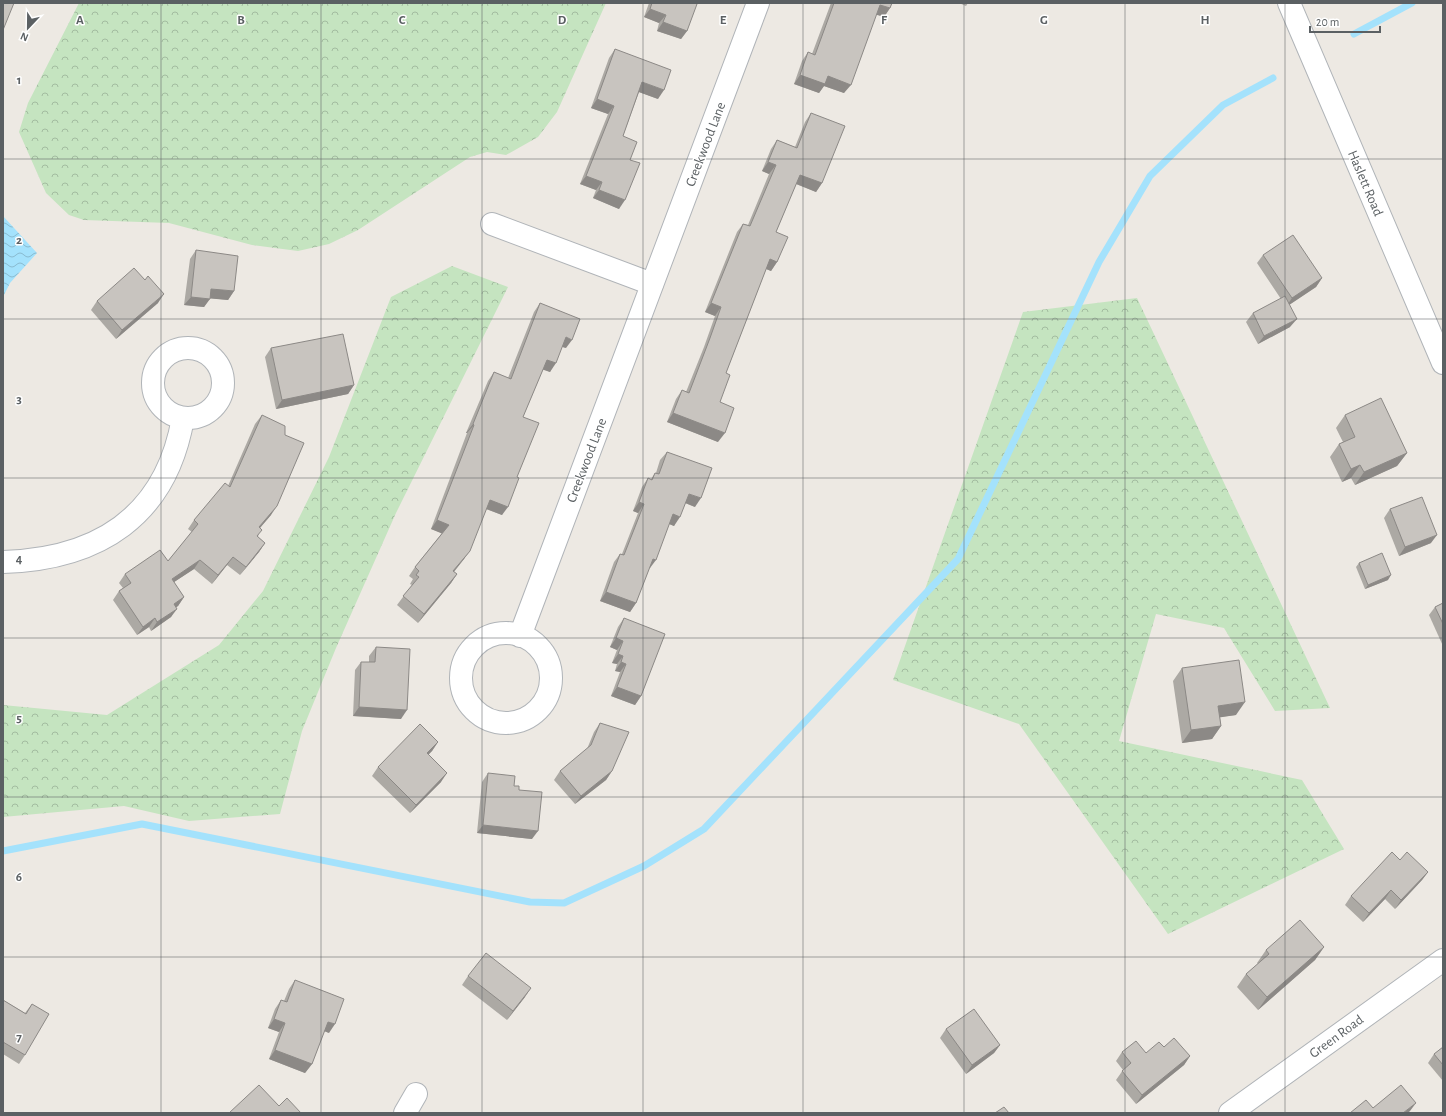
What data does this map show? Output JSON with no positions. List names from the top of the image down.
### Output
{
  "streets": {
    "street": ["Creekwood Lane", "Haslett Road", "Green Road"]
  },
  "scale_bar": "20 m",
  "north": "bottom",
  "grid": {
    "columns": [
      "A",
      "B",
      "C",
      "D",
      "E",
      "F",
      "G",
      "H"
    ],
    "rows": [
      "1",
      "2",
      "3",
      "4",
      "5",
      "6",
      "7"
    ]
  }
}
